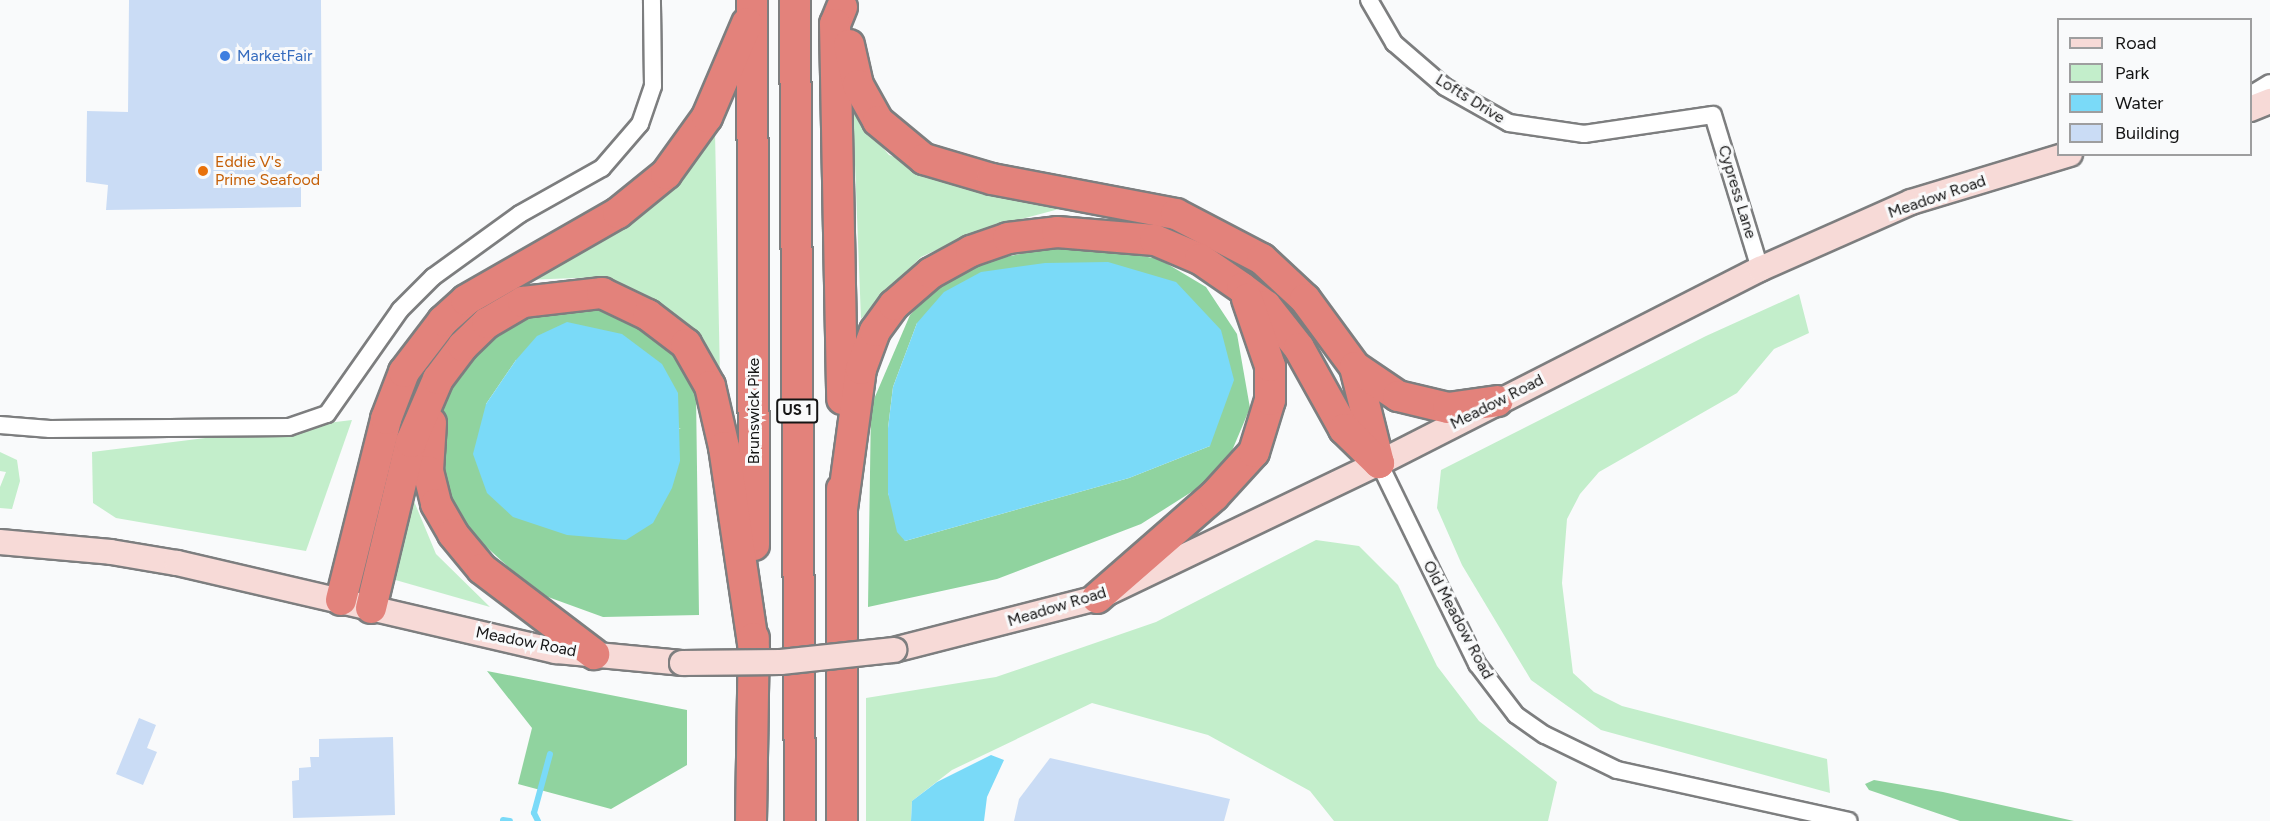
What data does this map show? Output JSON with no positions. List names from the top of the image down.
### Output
{
  "streets": {
    "highway": ["Brunswick Pike", "US 1"],
    "street": [
      "Lofts Drive",
      "Cypress Lane",
      "Meadow Road",
      "Old Meadow Road"
    ]
  },
  "crossings": [
    ["Lofts Drive", "Cypress Lane"],
    ["Cypress Lane", "Meadow Road"],
    ["Meadow Road", "Old Meadow Road"]
  ],
  "places": ["MarketFair", "Eddie V's Prime Seafood"],
  "legend": [
    "Road",
    "Park",
    "Water",
    "Building"
  ]
}
